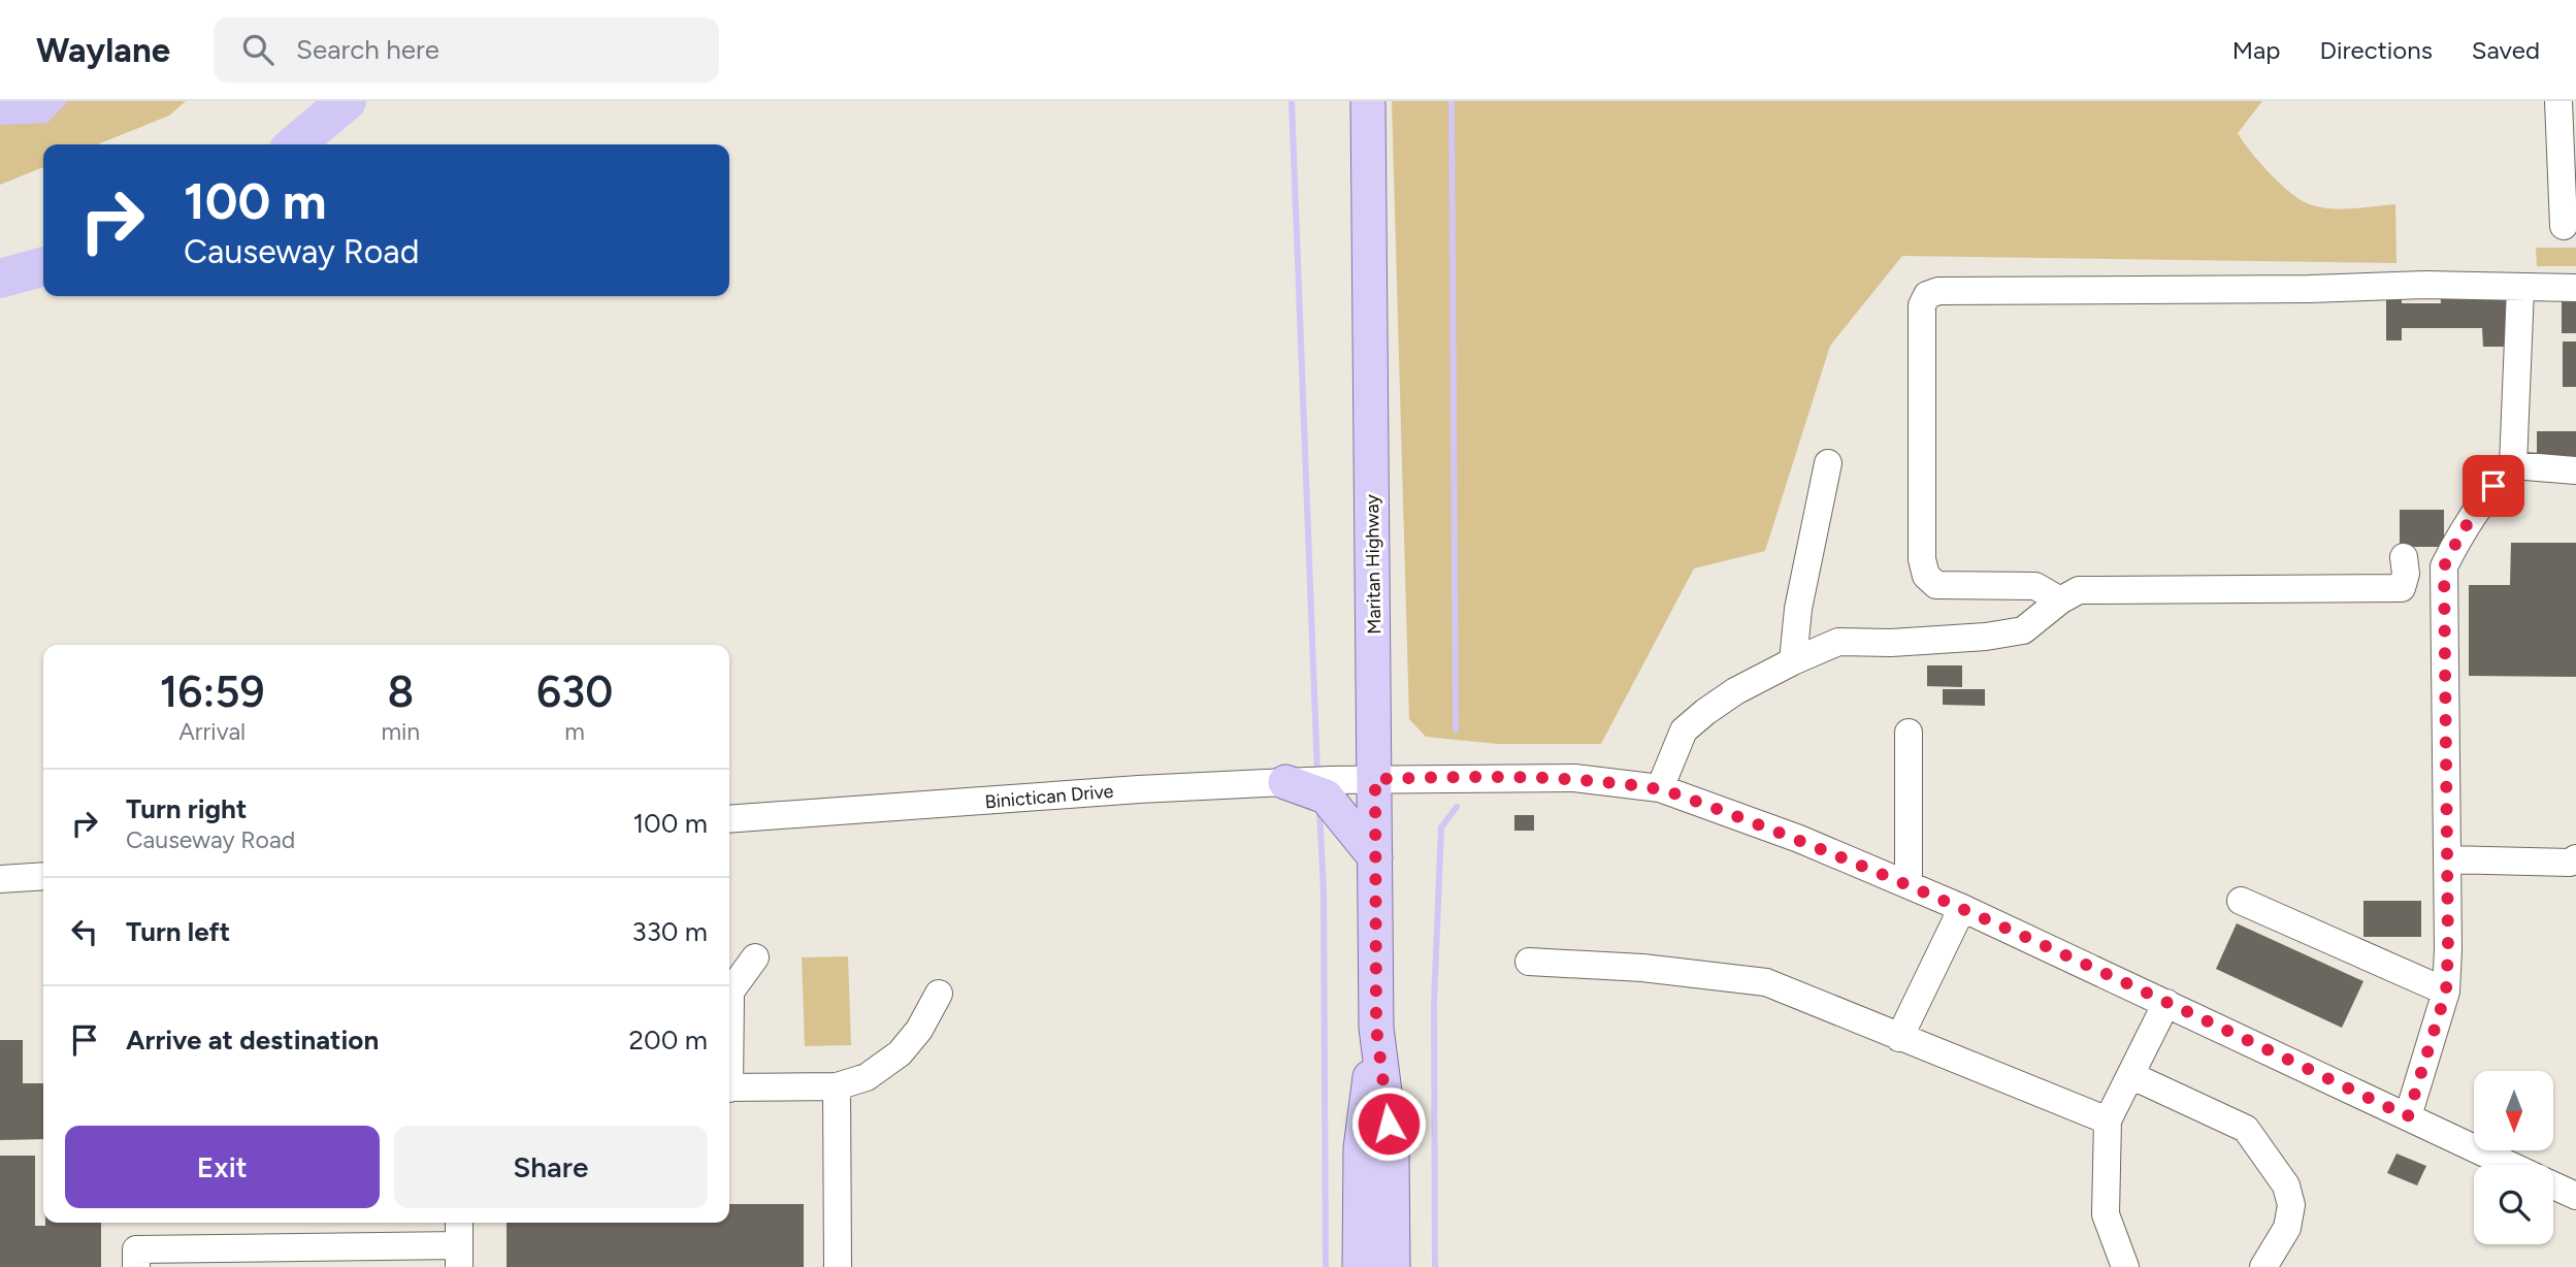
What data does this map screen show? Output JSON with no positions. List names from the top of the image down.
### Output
{
  "streets": {
    "main road": ["Maritan Highway"],
    "street": ["Binictican Drive"]
  },
  "crossings": [
    ["Maritan Highway", "Binictican Drive"]
  ],
  "north": "bottom",
  "page": {
    "header": "Waylane",
    "search": "Search here",
    "nav": ["Map", "Directions", "Saved"],
    "turn": ["100 m", "Causeway Road"],
    "eta": [
      "16:59",
      "Arrival",
      "8",
      "min",
      "630",
      "m"
    ],
    "list": [
      {
        "name": "Turn right",
        "note": "Causeway Road",
        "value": "100 m"
      },
      {
        "name": "Turn left",
        "value": "330 m"
      },
      {
        "name": "Arrive at destination",
        "value": "200 m"
      }
    ],
    "buttons": ["Exit", "Share"]
  }
}
